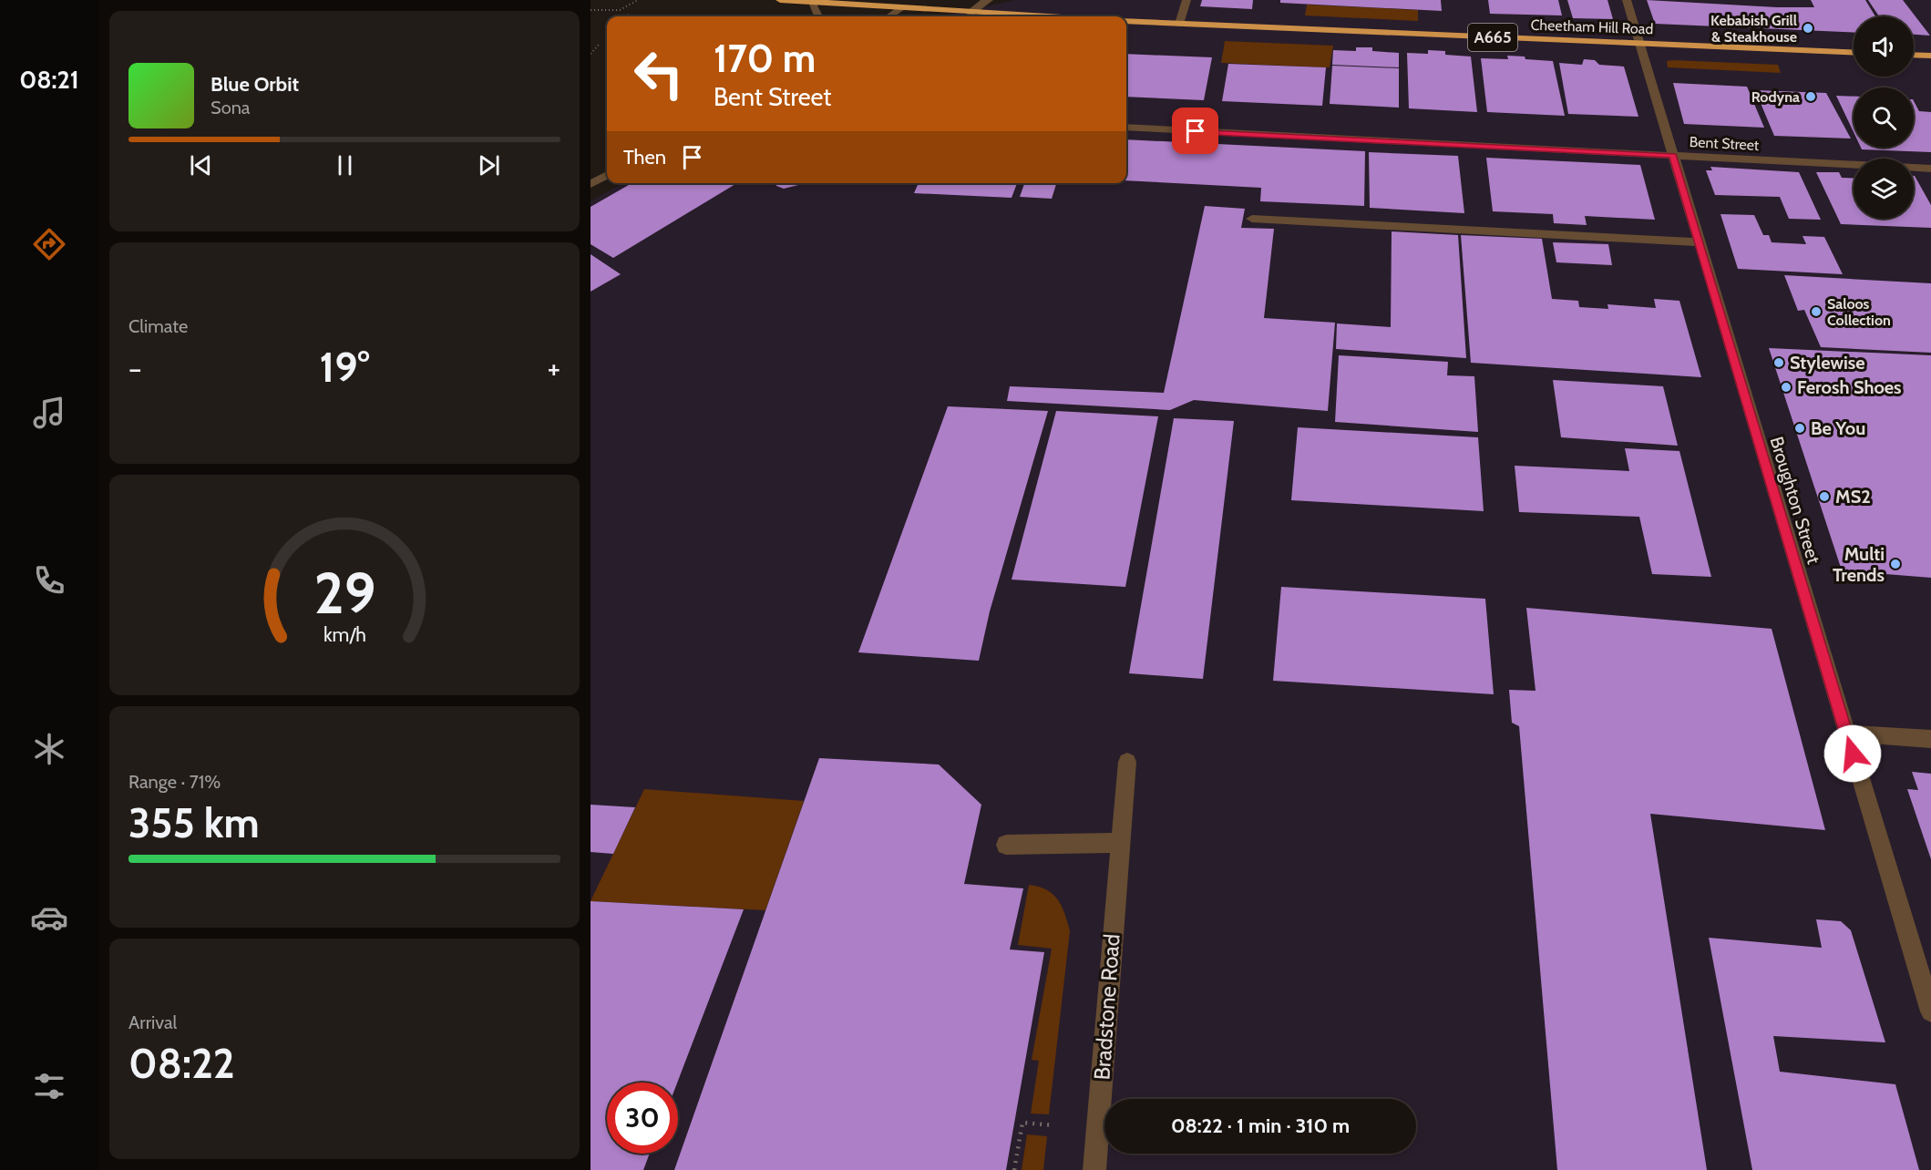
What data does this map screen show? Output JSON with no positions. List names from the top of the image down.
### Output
{
  "streets": {
    "highway": ["Cheetham Hill Road", "A665"],
    "street": ["Bent Street", "Broughton Street", "Bradstone Road"]
  },
  "crossings": [
    ["Cheetham Hill Road", "Broughton Street"],
    ["Bent Street", "Broughton Street"]
  ],
  "places": [
    "Kebabish Grill & Steakhouse",
    "Rodyna",
    "Saloos Collection",
    "Stylewise",
    "Ferosh Shoes",
    "Be You",
    "MS2",
    "Multi Trends"
  ],
  "page": {
    "tabs": "08:21",
    "turn": ["170 m", "Bent Street"],
    "song": ["Blue Orbit", "Sona"],
    "then": "Then",
    "tile": [
      "Climate",
      ["Range · 71%", "355 km"],
      ["Arrival", "08:22"]
    ],
    "heat": ["−", "19°", "+"],
    "limit": "30",
    "trip": "08:22 · 1 min · 310 m",
    "gauge": ["29", "km/h"]
  }
}
